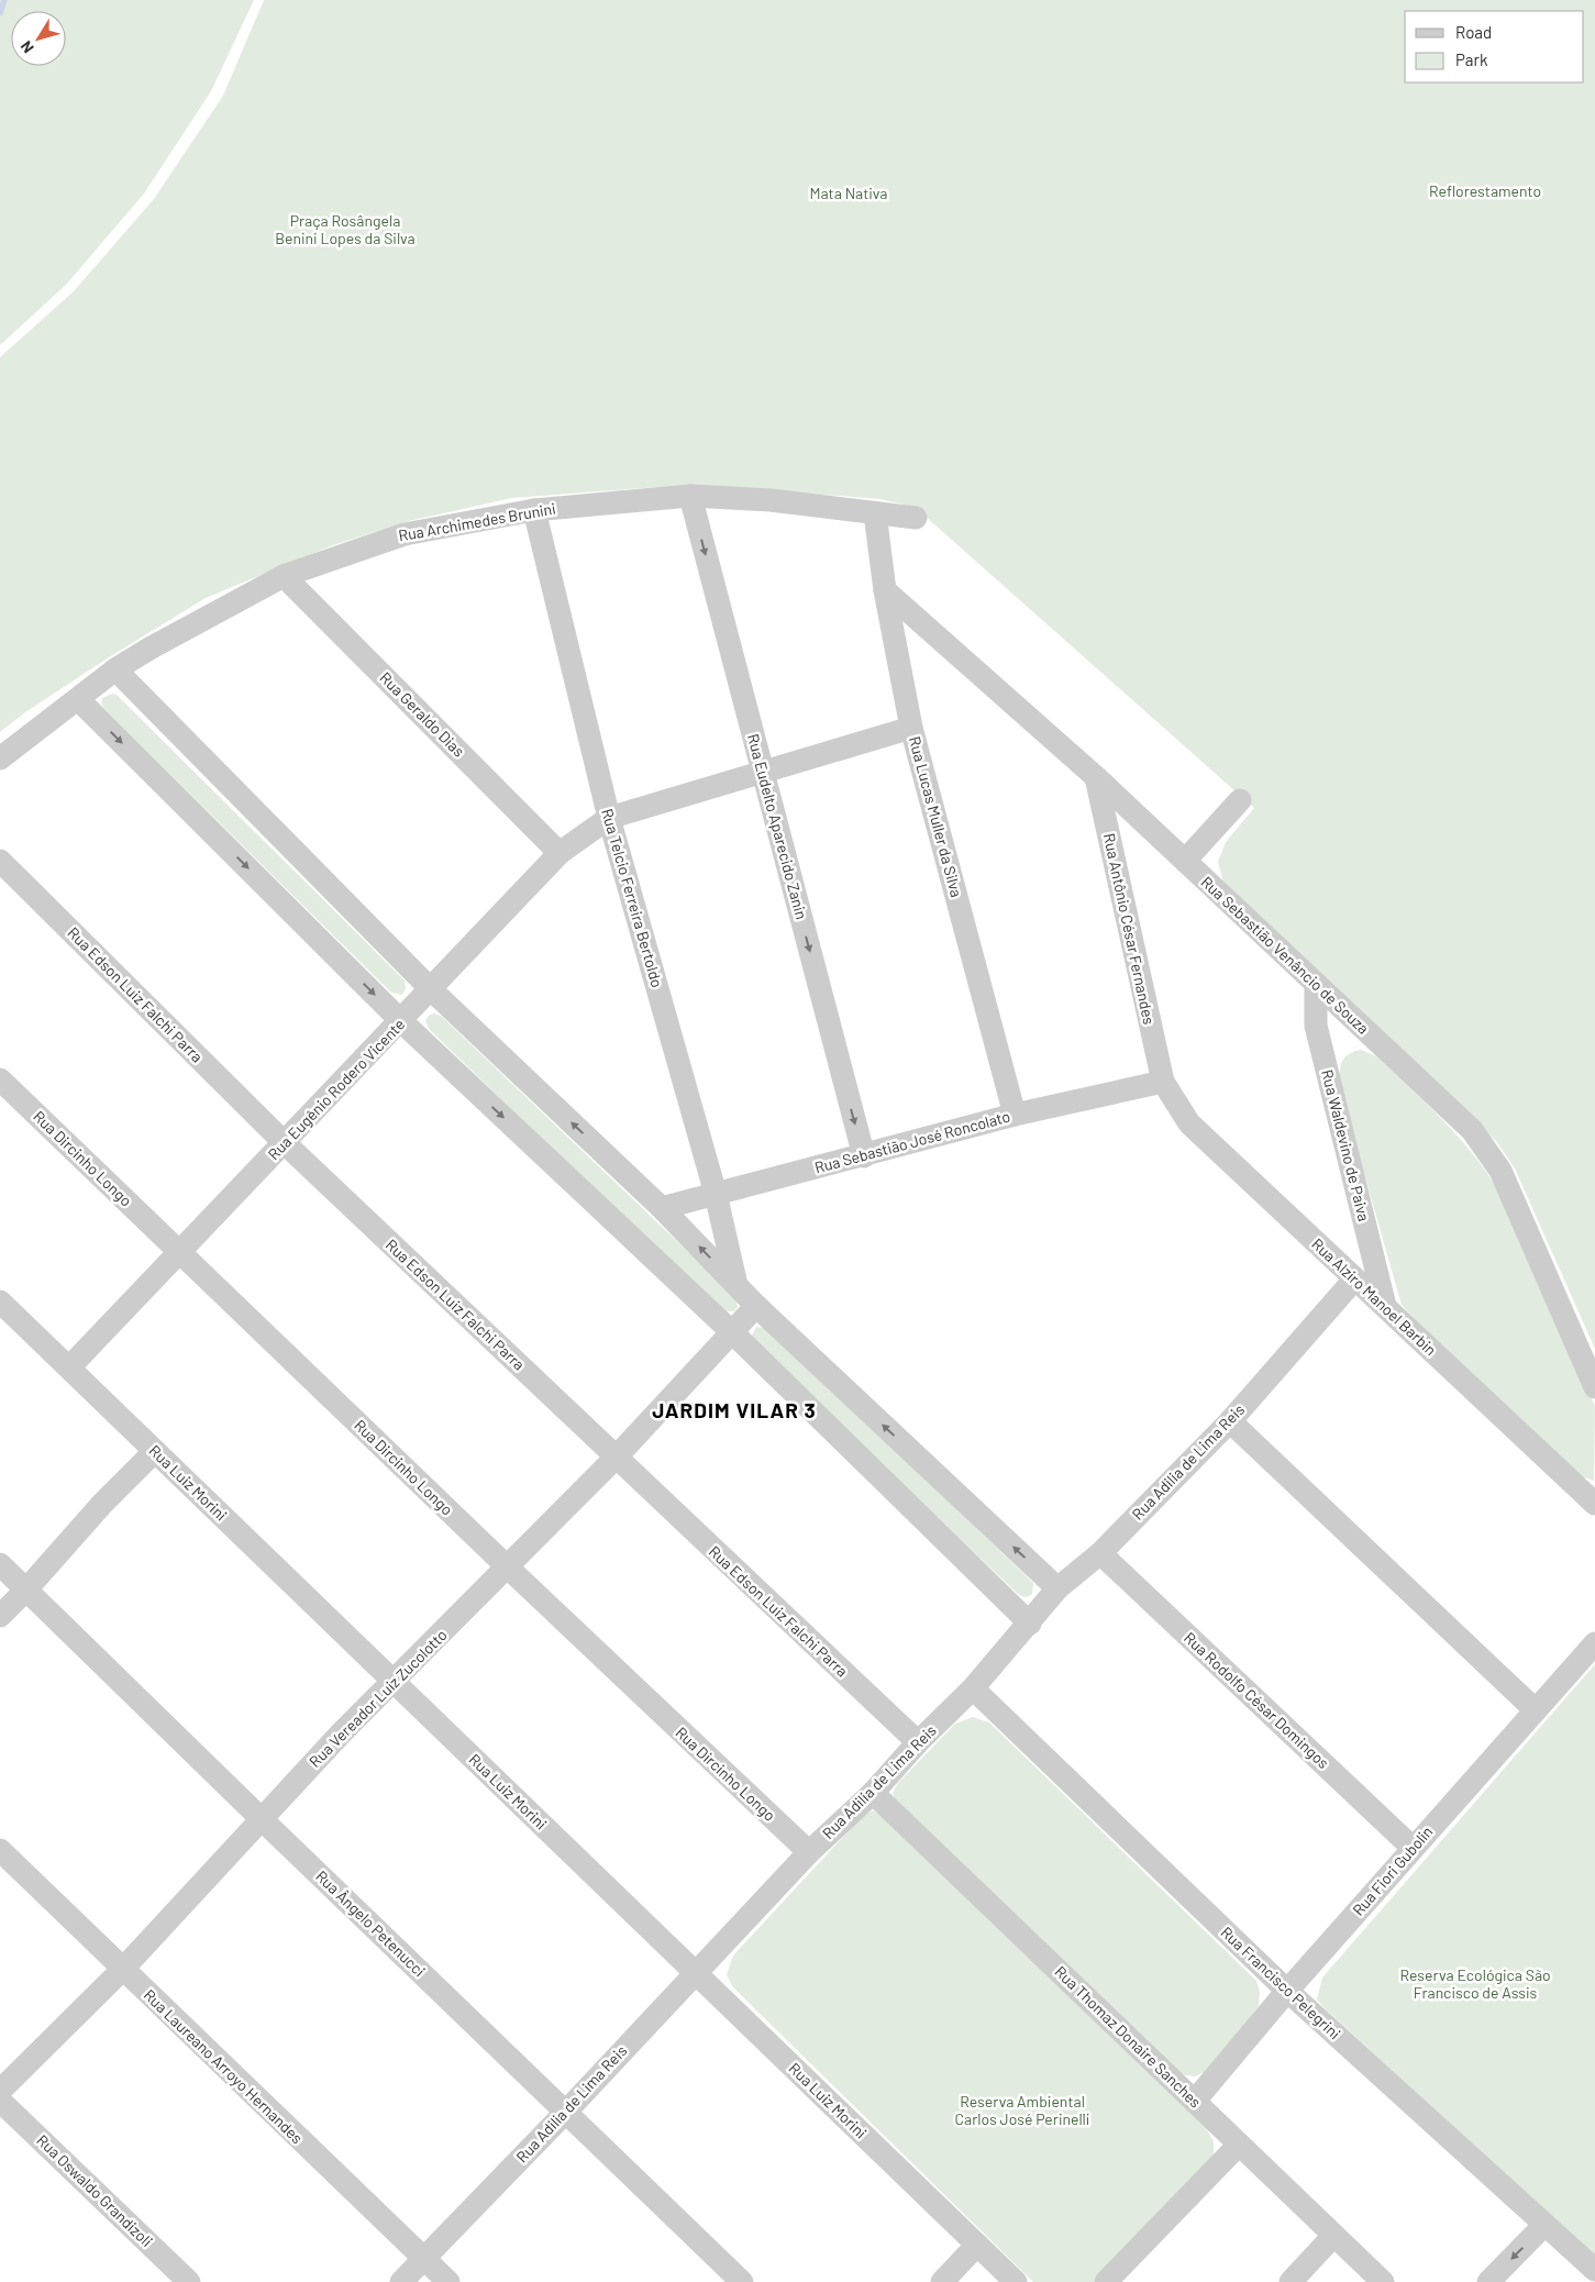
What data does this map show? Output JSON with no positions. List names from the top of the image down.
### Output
{
  "streets": {
    "street": [
      "Rua Archimedes Brunini",
      "Rua Geraldo Dias",
      "Rua Lucas Muller da Silva",
      "Rua Eudelto Aparecido Zanin",
      "Rua Telcio Ferreira Bertoldo",
      "Rua Antônio César Fernandes",
      "Rua Sebastião Venâncio de Souza",
      "Rua Edson Luiz Falchi Parra",
      "Rua Eugênio Rodero Vicente",
      "Rua Sebastião José Roncolato",
      "Rua Waldevino de Paiva",
      "Rua Dircinho Longo",
      "Rua Alziro Manoel Barbin",
      "Rua Adilia de Lima Reis",
      "Rua Luiz Morini",
      "Rua Vereador Luiz Zucolotto",
      "Rua Rodolfo César Domingos",
      "Rua Fiori Gubolin",
      "Rua Ângelo Petenucci",
      "Rua Francisco Pelegrini",
      "Rua Thomaz Donaire Sanches",
      "Rua Laureano Arroyo Hernandes",
      "Rua Oswaldo Grandizoli"
    ]
  },
  "crossings": [
    ["Rua Archimedes Brunini", "Rua Geraldo Dias"],
    ["Rua Archimedes Brunini", "Rua Lucas Muller da Silva"],
    ["Rua Archimedes Brunini", "Rua Eudelto Aparecido Zanin"],
    ["Rua Archimedes Brunini", "Rua Telcio Ferreira Bertoldo"],
    ["Rua Geraldo Dias", "Rua Eugênio Rodero Vicente"],
    ["Rua Lucas Muller da Silva", "Rua Sebastião Venâncio de Souza"],
    ["Rua Lucas Muller da Silva", "Rua Eugênio Rodero Vicente"],
    ["Rua Lucas Muller da Silva", "Rua Sebastião José Roncolato"],
    ["Rua Eudelto Aparecido Zanin", "Rua Eugênio Rodero Vicente"],
    ["Rua Eudelto Aparecido Zanin", "Rua Sebastião José Roncolato"],
    ["Rua Telcio Ferreira Bertoldo", "Rua Eugênio Rodero Vicente"],
    ["Rua Telcio Ferreira Bertoldo", "Rua Sebastião José Roncolato"],
    ["Rua Antônio César Fernandes", "Rua Sebastião Venâncio de Souza"],
    ["Rua Antônio César Fernandes", "Rua Sebastião José Roncolato"],
    ["Rua Antônio César Fernandes", "Rua Alziro Manoel Barbin"],
    ["Rua Sebastião Venâncio de Souza", "Rua Waldevino de Paiva"],
    ["Rua Edson Luiz Falchi Parra", "Rua Eugênio Rodero Vicente"],
    ["Rua Edson Luiz Falchi Parra", "Rua Adilia de Lima Reis"],
    ["Rua Edson Luiz Falchi Parra", "Rua Vereador Luiz Zucolotto"],
    ["Rua Eugênio Rodero Vicente", "Rua Dircinho Longo"],
    ["Rua Eugênio Rodero Vicente", "Rua Luiz Morini"],
    ["Rua Sebastião José Roncolato", "Rua Alziro Manoel Barbin"],
    ["Rua Waldevino de Paiva", "Rua Alziro Manoel Barbin"],
    ["Rua Dircinho Longo", "Rua Adilia de Lima Reis"],
    ["Rua Dircinho Longo", "Rua Vereador Luiz Zucolotto"],
    ["Rua Alziro Manoel Barbin", "Rua Adilia de Lima Reis"],
    ["Rua Adilia de Lima Reis", "Rua Luiz Morini"],
    ["Rua Adilia de Lima Reis", "Rua Rodolfo César Domingos"],
    ["Rua Adilia de Lima Reis", "Rua Ângelo Petenucci"],
    ["Rua Adilia de Lima Reis", "Rua Francisco Pelegrini"],
    ["Rua Adilia de Lima Reis", "Rua Thomaz Donaire Sanches"],
    ["Rua Adilia de Lima Reis", "Rua Laureano Arroyo Hernandes"],
    ["Rua Luiz Morini", "Rua Vereador Luiz Zucolotto"],
    ["Rua Vereador Luiz Zucolotto", "Rua Ângelo Petenucci"],
    ["Rua Vereador Luiz Zucolotto", "Rua Laureano Arroyo Hernandes"],
    ["Rua Rodolfo César Domingos", "Rua Fiori Gubolin"],
    ["Rua Fiori Gubolin", "Rua Francisco Pelegrini"],
    ["Rua Fiori Gubolin", "Rua Thomaz Donaire Sanches"]
  ],
  "one_way": ["Rua Eudelto Aparecido Zanin"],
  "districts": ["JARDIM VILAR 3"],
  "parks": [
    "Reflorestamento",
    "Mata Nativa",
    "Praça Rosângela Benini Lopes da Silva",
    "Reserva Ecológica São Francisco de Assis",
    "Reserva Ambiental Carlos José Perinelli"
  ],
  "legend": ["Road", "Park"],
  "north": "bottom left"
}
